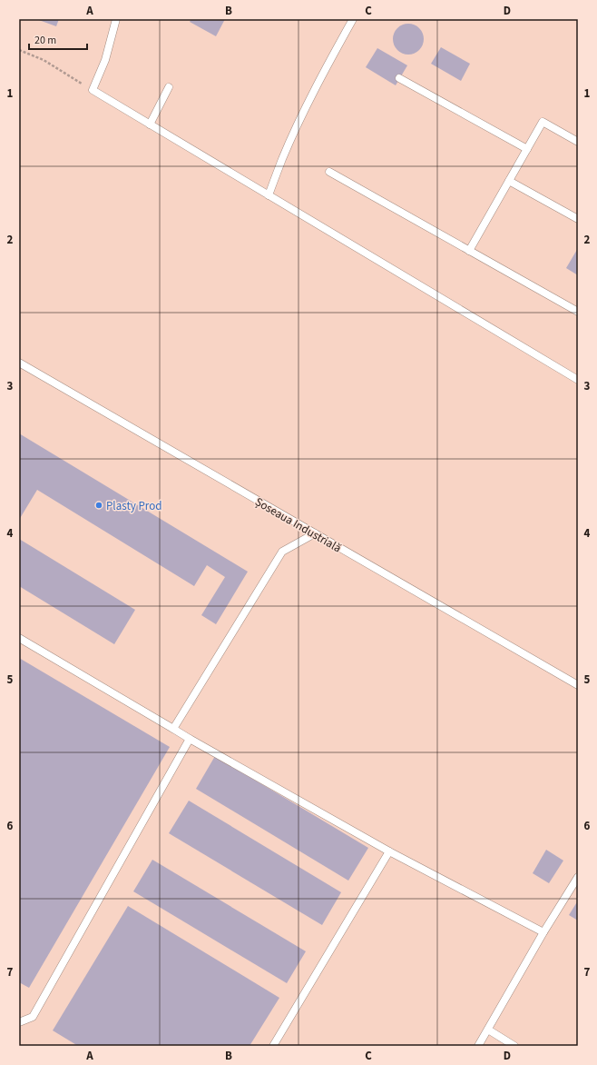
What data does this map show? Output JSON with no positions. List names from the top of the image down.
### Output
{
  "streets": {
    "lane": ["Șoseaua Industrială"]
  },
  "places": ["Plasty Prod"],
  "scale_bar": "20 m",
  "grid": {
    "columns": [
      "A",
      "B",
      "C",
      "D"
    ],
    "rows": [
      "1",
      "2",
      "3",
      "4",
      "5",
      "6",
      "7"
    ]
  }
}
